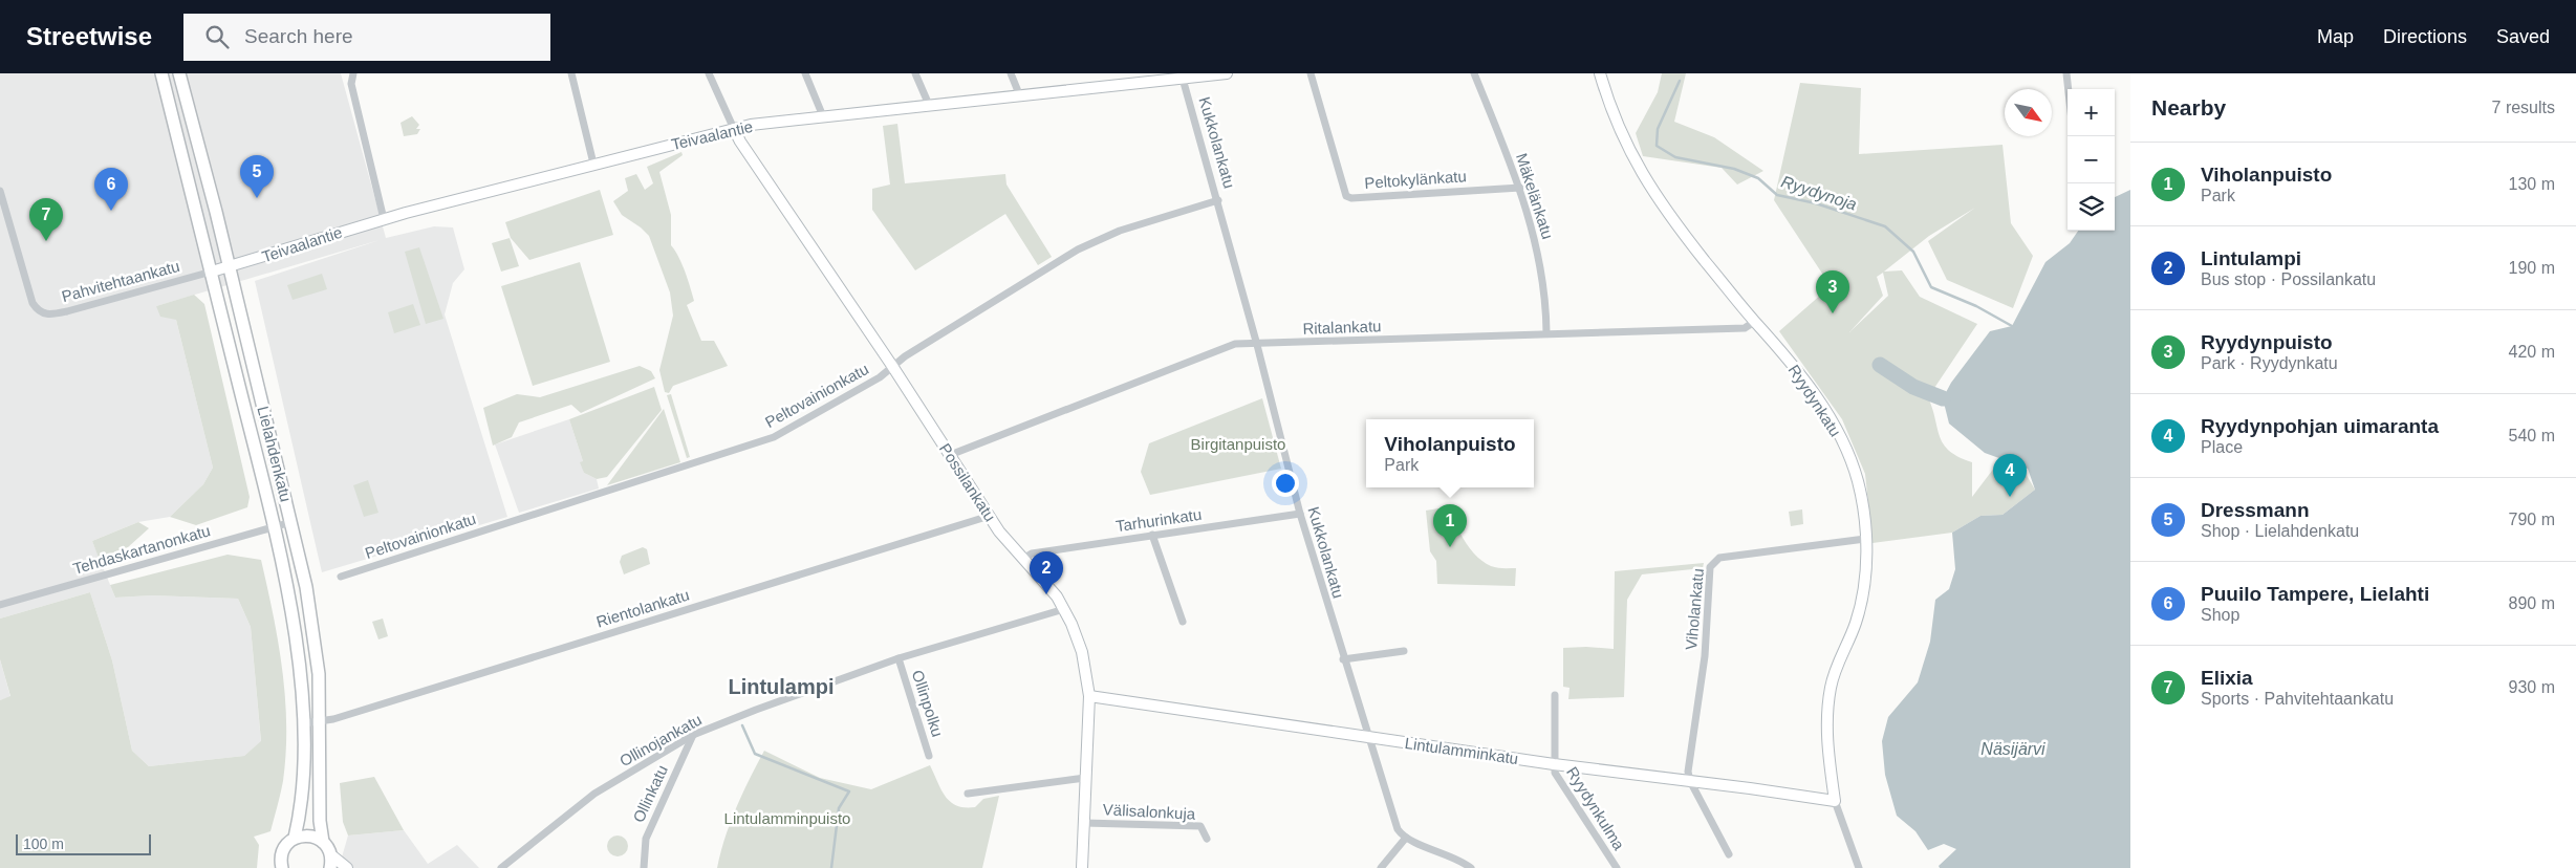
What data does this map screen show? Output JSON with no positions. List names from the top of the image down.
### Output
{
  "streets": {
    "main road": ["Lielahdenkatu"],
    "street": [
      "Teivaalantie",
      "Kukkolankatu",
      "Peltokylänkatu",
      "Mäkelänkatu",
      "Pahvitehtaankatu",
      "Ritalankatu",
      "Peltovainionkatu",
      "Ryydynkatu",
      "Possilankatu",
      "Tarhurinkatu",
      "Tehdaskartanonkatu",
      "Rientolankatu",
      "Viholankatu",
      "Ollinpolku",
      "Ollinojankatu",
      "Lintulamminkatu",
      "Ollinkatu",
      "Ryydynkulma",
      "Välisalonkuja"
    ]
  },
  "crossings": [
    ["Teivaalantie", "Kukkolankatu"],
    ["Teivaalantie", "Pahvitehtaankatu"],
    ["Teivaalantie", "Lielahdenkatu"],
    ["Teivaalantie", "Possilankatu"],
    ["Kukkolankatu", "Ritalankatu"],
    ["Kukkolankatu", "Peltovainionkatu"],
    ["Kukkolankatu", "Tarhurinkatu"],
    ["Kukkolankatu", "Lintulamminkatu"],
    ["Peltokylänkatu", "Mäkelänkatu"],
    ["Mäkelänkatu", "Ritalankatu"],
    ["Pahvitehtaankatu", "Lielahdenkatu"],
    ["Ritalankatu", "Ryydynkatu"],
    ["Ritalankatu", "Possilankatu"],
    ["Peltovainionkatu", "Possilankatu"],
    ["Ryydynkatu", "Viholankatu"],
    ["Ryydynkatu", "Lintulamminkatu"],
    ["Lielahdenkatu", "Tehdaskartanonkatu"],
    ["Lielahdenkatu", "Rientolankatu"],
    ["Possilankatu", "Tarhurinkatu"],
    ["Possilankatu", "Rientolankatu"],
    ["Possilankatu", "Ollinojankatu"],
    ["Possilankatu", "Lintulamminkatu"],
    ["Possilankatu", "Välisalonkuja"],
    ["Viholankatu", "Lintulamminkatu"],
    ["Ollinpolku", "Ollinojankatu"],
    ["Ollinojankatu", "Ollinkatu"],
    ["Lintulamminkatu", "Ryydynkulma"]
  ],
  "districts": ["Lintulampi"],
  "water": ["Ryydynoja", "Näsijärvi"],
  "parks": ["Birgitanpuisto", "Lintulamminpuisto"],
  "scale_bar": "100 m",
  "north": "bottom right",
  "page": {
    "header": "Streetwise",
    "search": "Search here",
    "nav": ["Map", "Directions", "Saved"],
    "heading": ["Nearby", "7 results"],
    "map_buttons": ["+", "−"],
    "list": [
      {
        "mark": "1",
        "name": "Viholanpuisto",
        "note": "Park",
        "value": "130 m"
      },
      {
        "mark": "2",
        "name": "Lintulampi",
        "note": "Bus stop · Possilankatu",
        "value": "190 m"
      },
      {
        "mark": "3",
        "name": "Ryydynpuisto",
        "note": "Park · Ryydynkatu",
        "value": "420 m"
      },
      {
        "mark": "4",
        "name": "Ryydynpohjan uimaranta",
        "note": "Place",
        "value": "540 m"
      },
      {
        "mark": "5",
        "name": "Dressmann",
        "note": "Shop · Lielahdenkatu",
        "value": "790 m"
      },
      {
        "mark": "6",
        "name": "Puuilo Tampere, Lielahti",
        "note": "Shop",
        "value": "890 m"
      },
      {
        "mark": "7",
        "name": "Elixia",
        "note": "Sports · Pahvitehtaankatu",
        "value": "930 m"
      }
    ],
    "pins": [
      "5",
      "6",
      "7",
      "3",
      "4",
      "1",
      "2"
    ],
    "popup": ["Viholanpuisto", "Park"],
    "scale": "100 m"
  }
}
